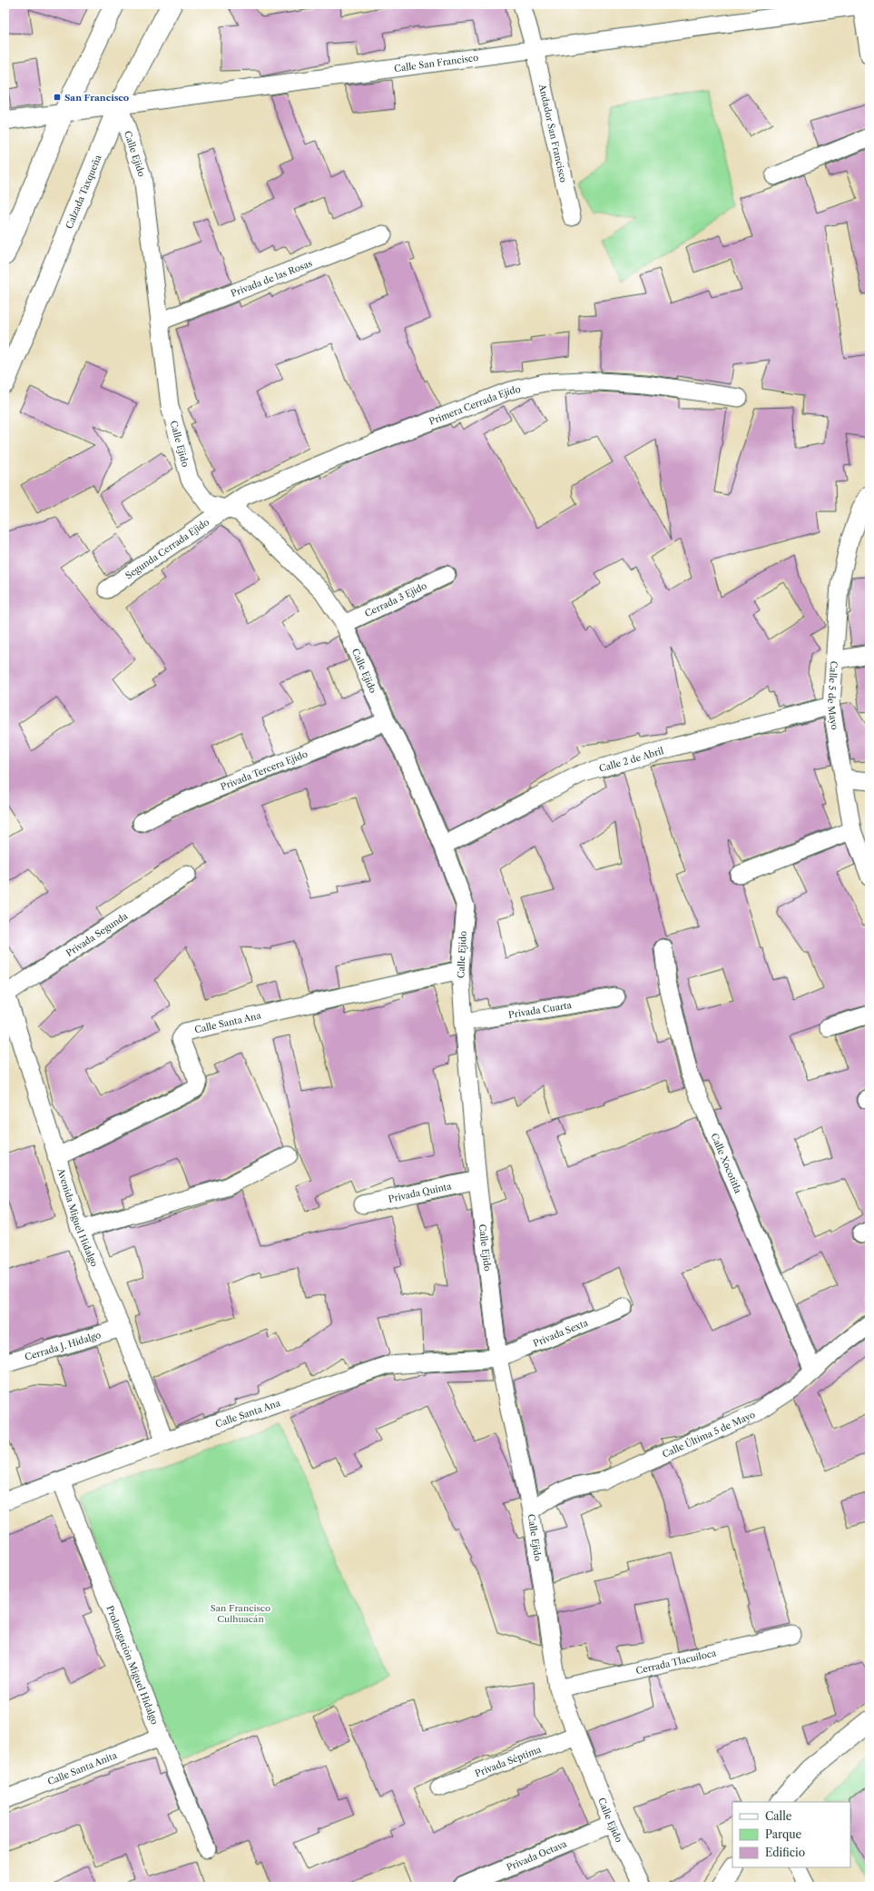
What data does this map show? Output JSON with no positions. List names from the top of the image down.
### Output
{
  "streets": {
    "main road": ["Calzada Taxqueña"],
    "street": [
      "Calle San Francisco",
      "Andador San Francisco",
      "Calle Ejido",
      "Privada de las Rosas",
      "Primera Cerrada Ejido",
      "Segunda Cerrada Ejido",
      "Cerrada 3 Ejido",
      "Calle 5 de Mayo",
      "Calle 2 de Abril",
      "Privada Tercera Ejido",
      "Privada Segunda",
      "Privada Cuarta",
      "Calle Santa Ana",
      "Calle Xocotitla",
      "Privada Quinta",
      "Avenida Miguel Hidalgo",
      "Privada Sexta",
      "Cerrada J. Hidalgo",
      "Calle Última 5 de Mayo",
      "Cerrada Tlacuiloca",
      "Prolongación Miguel Hidalgo",
      "Privada Séptima",
      "Calle Santa Anita",
      "Privada Octava"
    ]
  },
  "crossings": [
    ["Calle San Francisco", "Andador San Francisco"],
    ["Calle San Francisco", "Calle Ejido"],
    ["Calle San Francisco", "Calzada Taxqueña"],
    ["Calle Ejido", "Calzada Taxqueña"],
    ["Calle Ejido", "Privada de las Rosas"],
    ["Calle Ejido", "Primera Cerrada Ejido"],
    ["Calle Ejido", "Segunda Cerrada Ejido"],
    ["Calle Ejido", "Cerrada 3 Ejido"],
    ["Calle Ejido", "Calle 2 de Abril"],
    ["Calle Ejido", "Privada Tercera Ejido"],
    ["Calle Ejido", "Privada Cuarta"],
    ["Calle Ejido", "Calle Santa Ana"],
    ["Calle Ejido", "Privada Quinta"],
    ["Calle Ejido", "Privada Sexta"],
    ["Calle Ejido", "Calle Última 5 de Mayo"],
    ["Calle Ejido", "Cerrada Tlacuiloca"],
    ["Calle Ejido", "Privada Séptima"],
    ["Calle Ejido", "Privada Octava"],
    ["Primera Cerrada Ejido", "Segunda Cerrada Ejido"],
    ["Calle 5 de Mayo", "Calle 2 de Abril"],
    ["Privada Segunda", "Avenida Miguel Hidalgo"],
    ["Calle Santa Ana", "Avenida Miguel Hidalgo"],
    ["Calle Santa Ana", "Privada Sexta"],
    ["Calle Santa Ana", "Prolongación Miguel Hidalgo"],
    ["Calle Xocotitla", "Calle Última 5 de Mayo"],
    ["Avenida Miguel Hidalgo", "Cerrada J. Hidalgo"],
    ["Prolongación Miguel Hidalgo", "Calle Santa Anita"]
  ],
  "parks": ["San Francisco Culhuacán"],
  "places": {
    "transit": ["San Francisco"]
  },
  "legend": ["Calle", "Parque", "Edificio"]
}
